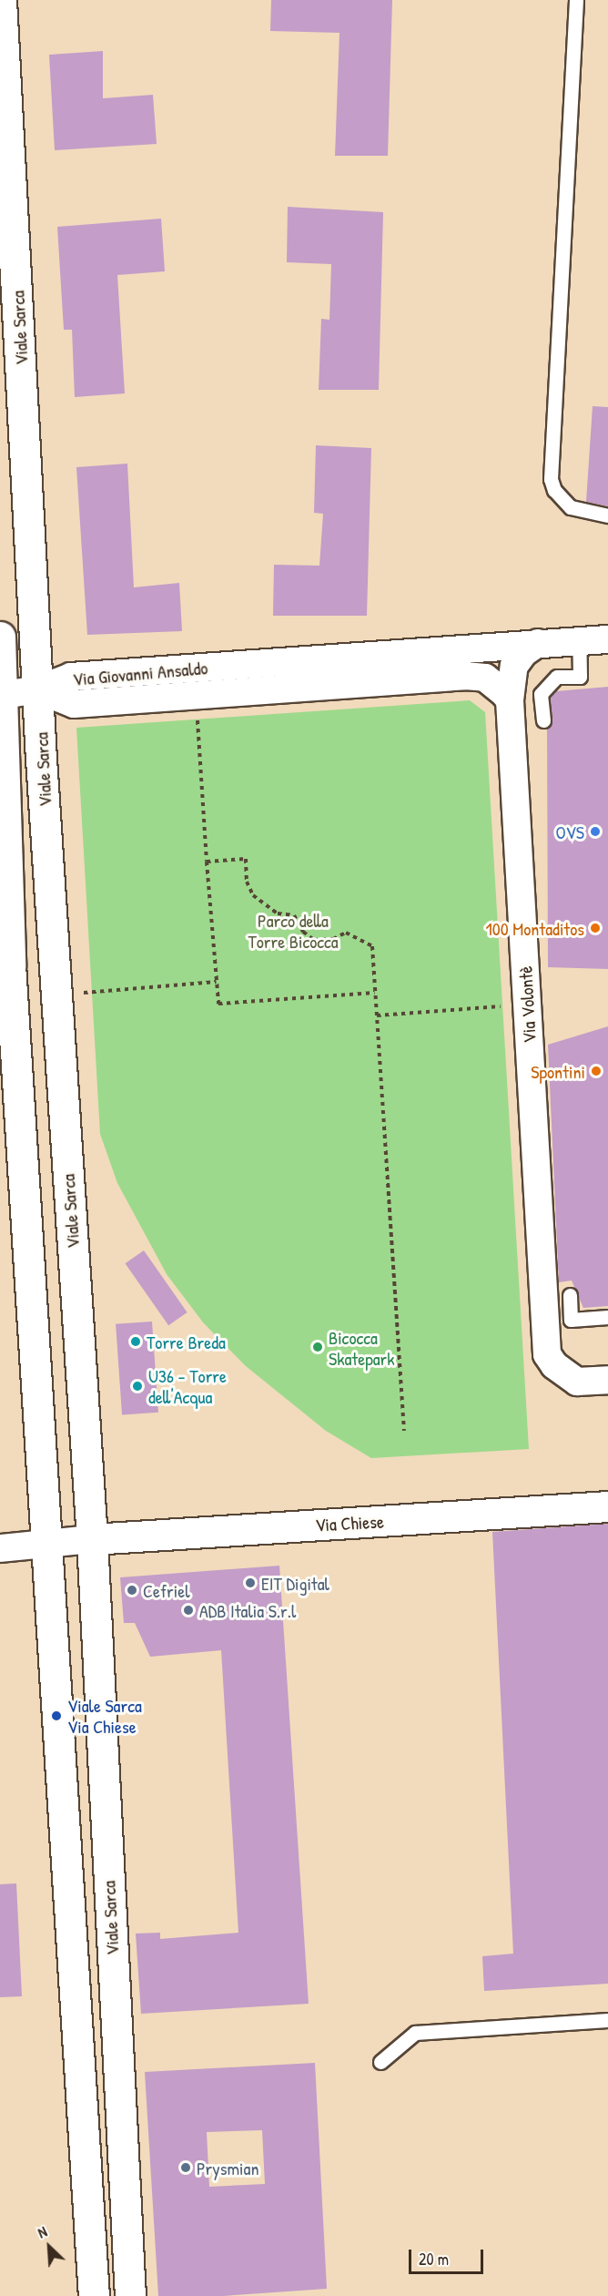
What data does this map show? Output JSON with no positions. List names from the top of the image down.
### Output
{
  "streets": {
    "street": [
      "Viale Sarca",
      "Via Giovanni Ansaldo",
      "Via Volontè",
      "Via Chiese"
    ]
  },
  "crossings": [
    ["Viale Sarca", "Via Giovanni Ansaldo"],
    ["Viale Sarca", "Via Chiese"],
    ["Via Giovanni Ansaldo", "Via Volontè"]
  ],
  "parks": ["Parco della Torre Bicocca"],
  "places": [
    "OVS",
    "100 Montaditos",
    "Spontini",
    "Torre Breda",
    "Bicocca Skatepark",
    "U36 - Torre dell'Acqua",
    "EIT Digital",
    "Cefriel",
    "ADB Italia S.r.l",
    "Viale Sarca Via Chiese",
    "Prysmian"
  ],
  "scale_bar": "20 m",
  "north": "top left"
}
